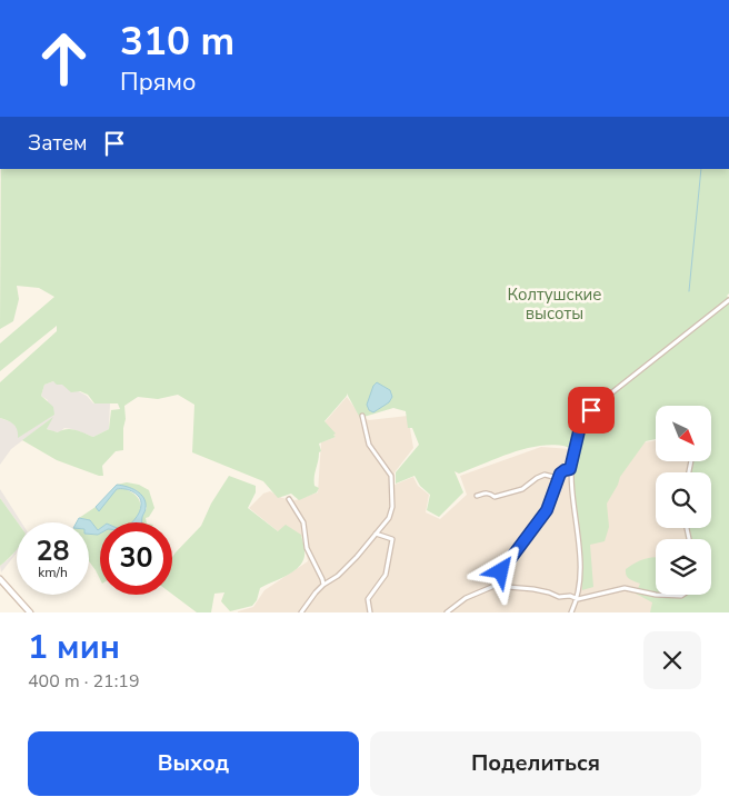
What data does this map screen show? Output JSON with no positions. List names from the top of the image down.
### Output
{
  "parks": ["Колтушские высоты"],
  "north": "bottom right",
  "page": {
    "turn": ["310 m", "Прямо"],
    "then": "Затем",
    "speed": "28 km/h",
    "limit": "30",
    "heading": ["1 мин", "400 m · 21:19"],
    "buttons": ["Выход", "Поделиться"]
  }
}
